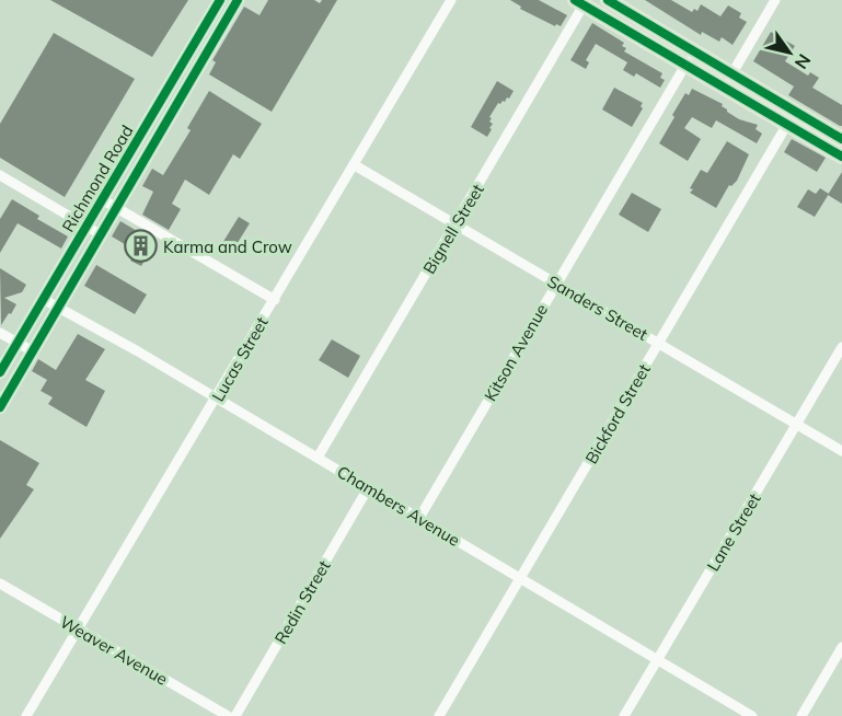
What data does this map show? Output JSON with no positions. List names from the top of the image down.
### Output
{
  "streets": {
    "main road": ["Richmond Road"],
    "street": [
      "Bignell Street",
      "Sanders Street",
      "Kitson Avenue",
      "Lucas Street",
      "Bickford Street",
      "Chambers Avenue",
      "Lane Street",
      "Redin Street",
      "Weaver Avenue"
    ]
  },
  "crossings": [
    ["Richmond Road", "Chambers Avenue"],
    ["Bignell Street", "Sanders Street"],
    ["Bignell Street", "Chambers Avenue"],
    ["Sanders Street", "Kitson Avenue"],
    ["Sanders Street", "Lucas Street"],
    ["Sanders Street", "Bickford Street"],
    ["Sanders Street", "Lane Street"],
    ["Kitson Avenue", "Chambers Avenue"],
    ["Lucas Street", "Chambers Avenue"],
    ["Lucas Street", "Weaver Avenue"],
    ["Bickford Street", "Chambers Avenue"],
    ["Chambers Avenue", "Lane Street"],
    ["Chambers Avenue", "Redin Street"]
  ],
  "places": {
    "building": ["Karma and Crow"]
  },
  "north": "bottom right"
}
